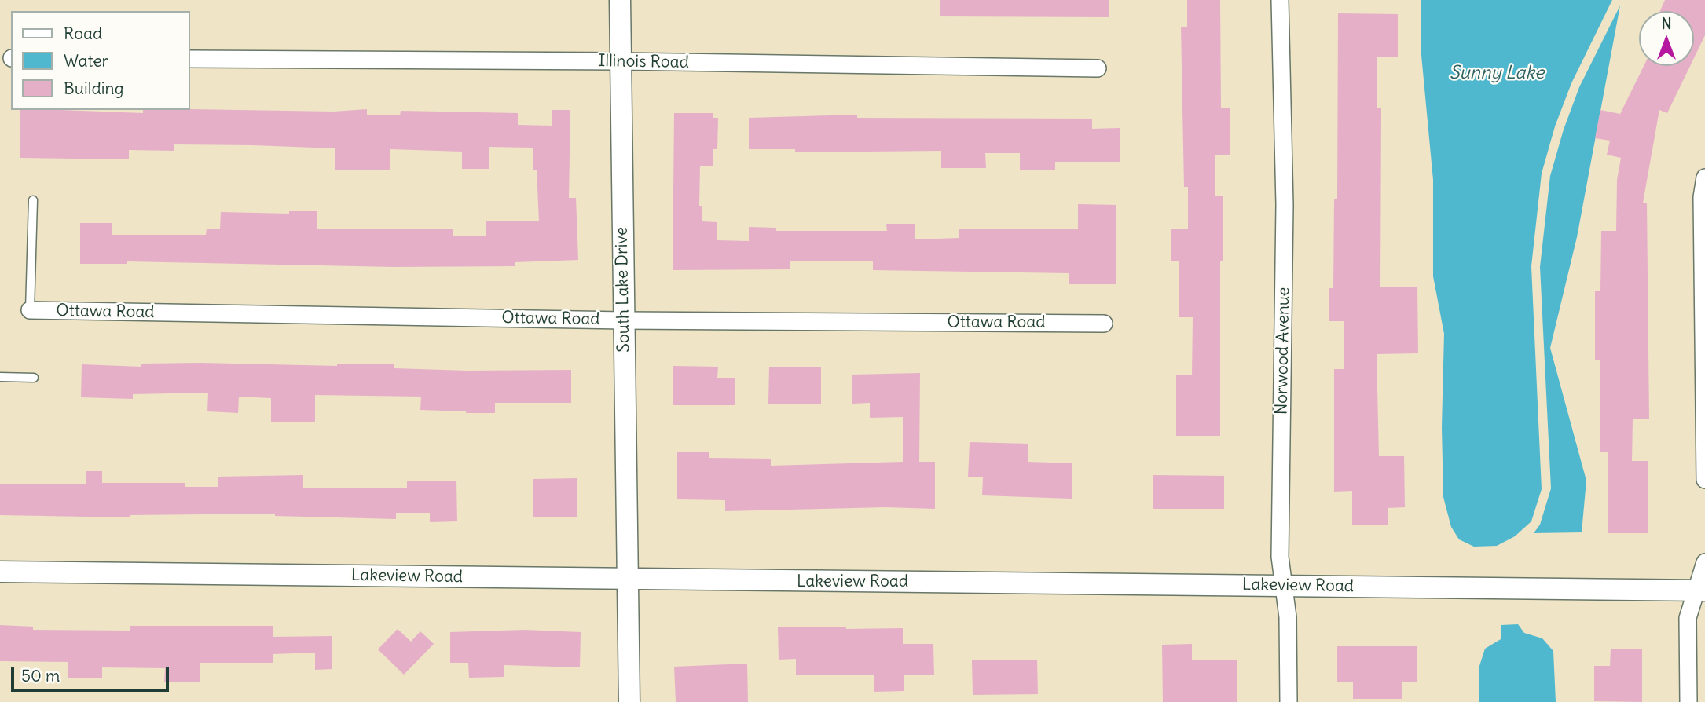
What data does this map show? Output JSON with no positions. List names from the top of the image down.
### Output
{
  "streets": {
    "street": [
      "Illinois Road",
      "South Lake Drive",
      "Ottawa Road",
      "Norwood Avenue",
      "Lakeview Road"
    ]
  },
  "crossings": [
    ["Illinois Road", "South Lake Drive"],
    ["South Lake Drive", "Ottawa Road"],
    ["South Lake Drive", "Lakeview Road"],
    ["Norwood Avenue", "Lakeview Road"]
  ],
  "water": ["Sunny Lake"],
  "legend": ["Road", "Water", "Building"],
  "scale_bar": "50 m",
  "north": "top"
}
